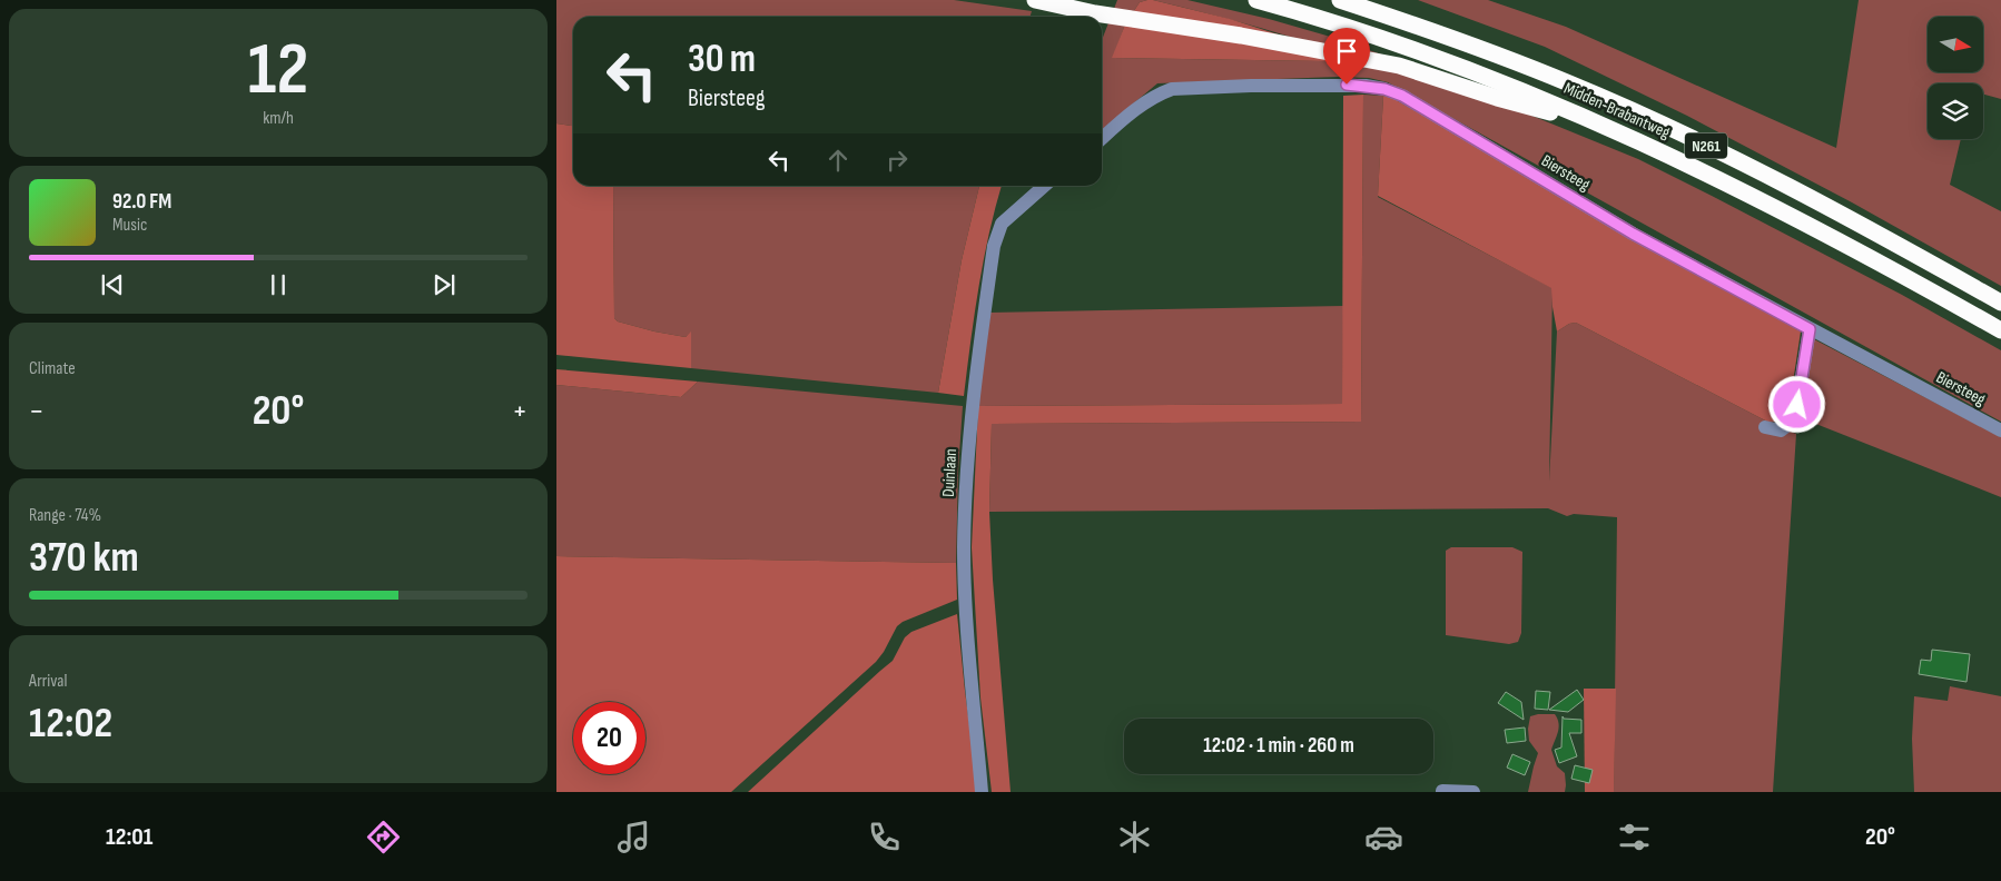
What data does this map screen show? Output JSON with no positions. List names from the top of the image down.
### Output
{
  "streets": {
    "highway": ["Midden-Brabantweg", "N261"],
    "street": ["Biersteeg", "Duinlaan"]
  },
  "crossings": [
    ["Midden-Brabantweg", "N261"]
  ],
  "north": "right",
  "page": {
    "tile": [
      ["12", "km/h"],
      "Climate",
      ["Range · 74%", "370 km"],
      ["Arrival", "12:02"]
    ],
    "turn": ["30 m", "Biersteeg"],
    "song": ["92.0 FM", "Music"],
    "heat": ["−", "20°", "+"],
    "limit": "20",
    "trip": "12:02 · 1 min · 260 m",
    "tabs": ["12:01", "20°"]
  }
}
